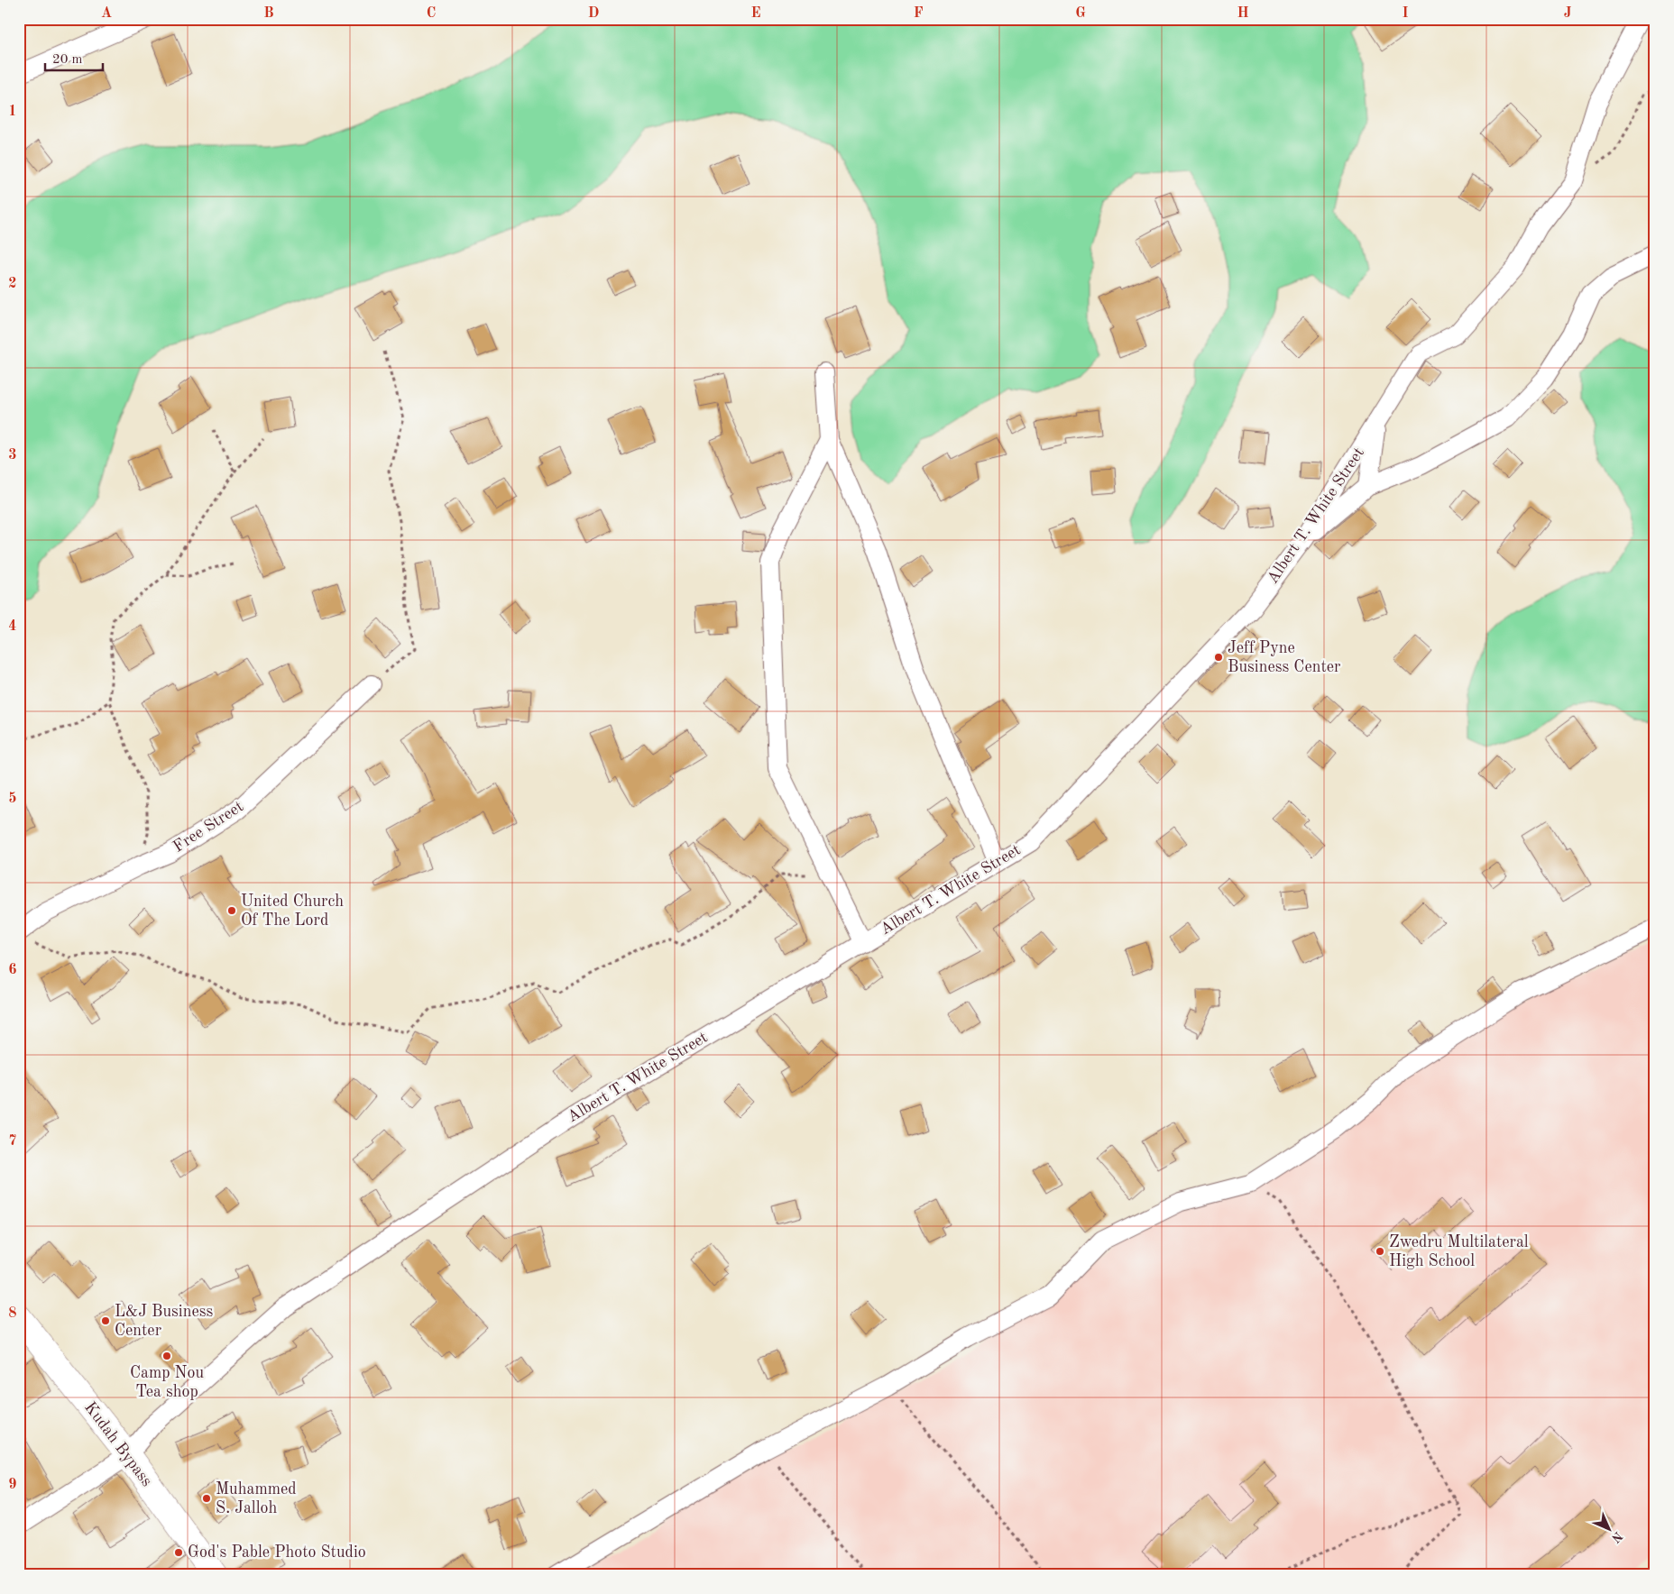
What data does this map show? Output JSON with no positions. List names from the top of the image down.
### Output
{
  "streets": {
    "street": ["Albert T. White Street", "Free Street", "Kudah Bypass"]
  },
  "crossings": [
    ["Albert T. White Street", "Kudah Bypass"]
  ],
  "places": [
    "Jeff Pyne Business Center",
    "United Church Of The Lord",
    "Zwedru Multilateral High School",
    "L&J Business Center",
    "Camp Nou Tea shop",
    "Muhammed S. Jalloh",
    "God's Pable Photo Studio"
  ],
  "scale_bar": "20 m",
  "north": "bottom right",
  "grid": {
    "columns": [
      "A",
      "B",
      "C",
      "D",
      "E",
      "F",
      "G",
      "H",
      "I",
      "J"
    ],
    "rows": [
      "1",
      "2",
      "3",
      "4",
      "5",
      "6",
      "7",
      "8",
      "9"
    ]
  }
}
